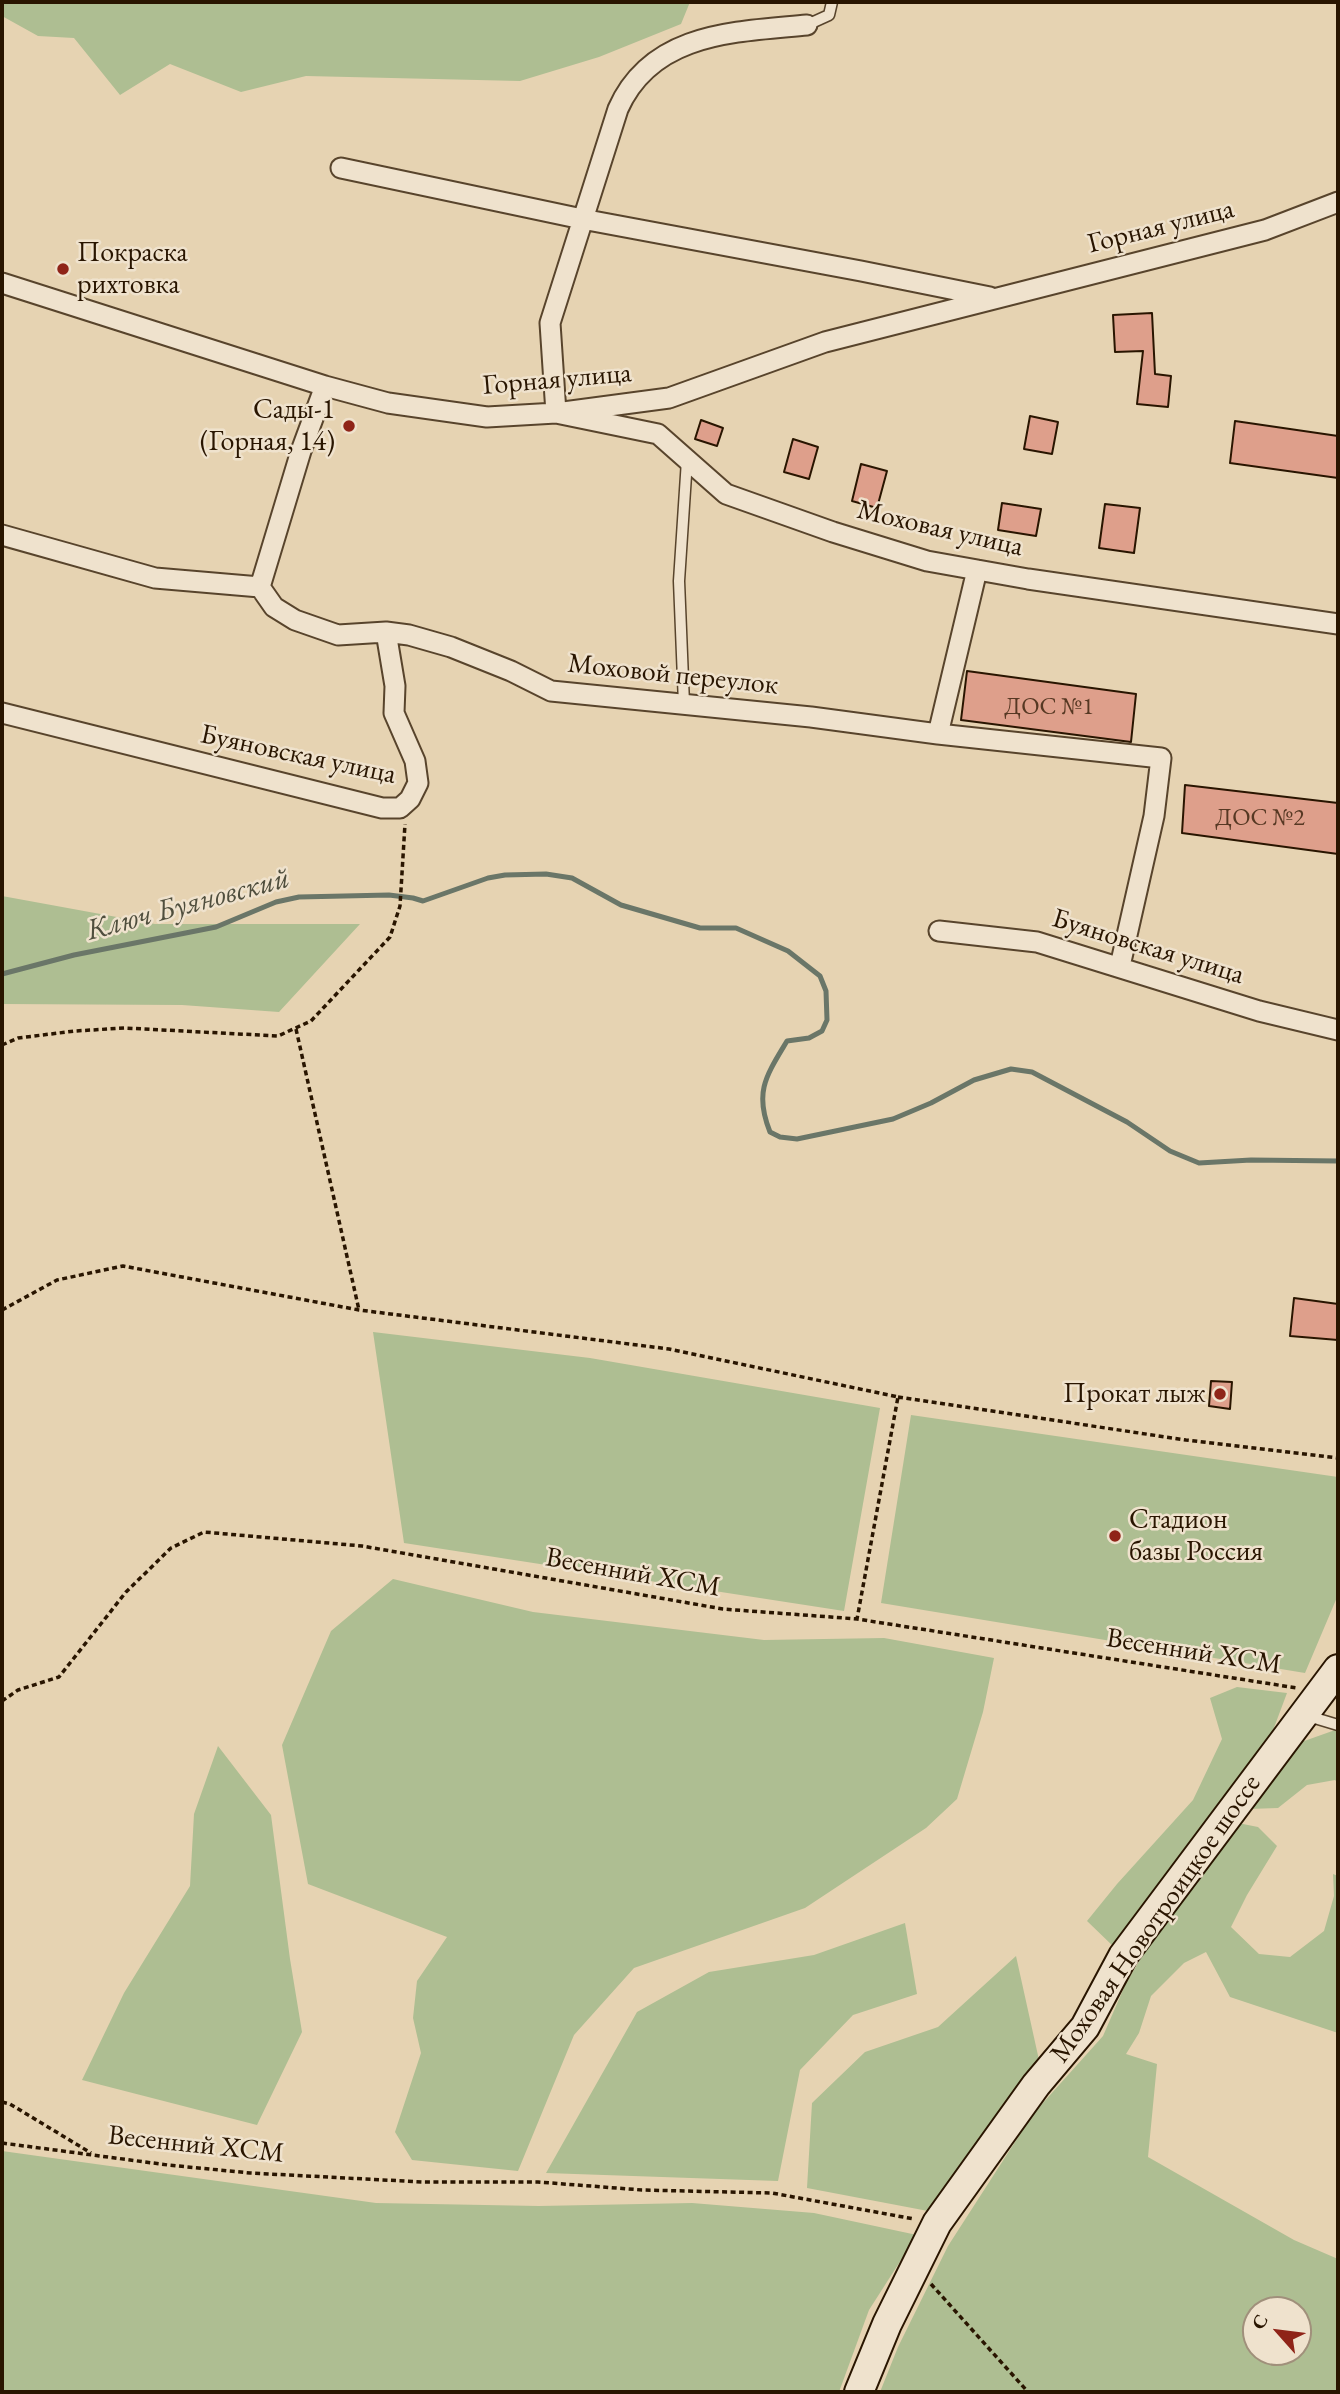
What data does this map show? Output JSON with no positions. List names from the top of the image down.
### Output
{
  "streets": {
    "main road": ["Моховая Новотроицкое шоссе"],
    "street": [
      "Горная улица",
      "Моховая улица",
      "Моховой переулок",
      "Буяновская улица"
    ],
    "path": ["Весенний ХСМ"]
  },
  "crossings": [
    ["Горная улица", "Моховая улица"],
    ["Моховой переулок", "Буяновская улица"],
    ["Весенний ХСМ", "Моховая Новотроицкое шоссе"]
  ],
  "water": ["Ключ Буяновский"],
  "places": [
    "Покраска рихтовка",
    "Сады-1 (Горная, 14)",
    "Прокат лыж",
    "Стадион базы Россия"
  ],
  "house_numbers": ["ДОС №1", "ДОС №2"],
  "north": "top left"
}
